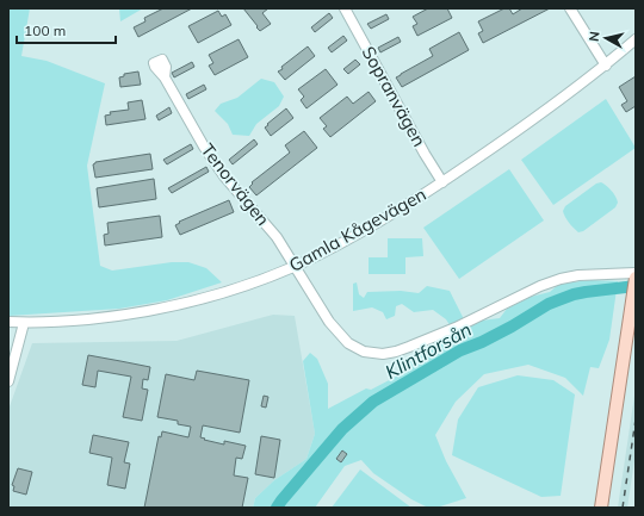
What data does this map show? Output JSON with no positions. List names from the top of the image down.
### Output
{
  "streets": {
    "street": ["Sopranvägen", "Tenorvägen", "Gamla Kågevägen"]
  },
  "crossings": [
    ["Sopranvägen", "Gamla Kågevägen"],
    ["Tenorvägen", "Gamla Kågevägen"]
  ],
  "water": ["Klintforsån"],
  "scale_bar": "100 m",
  "north": "left"
}
